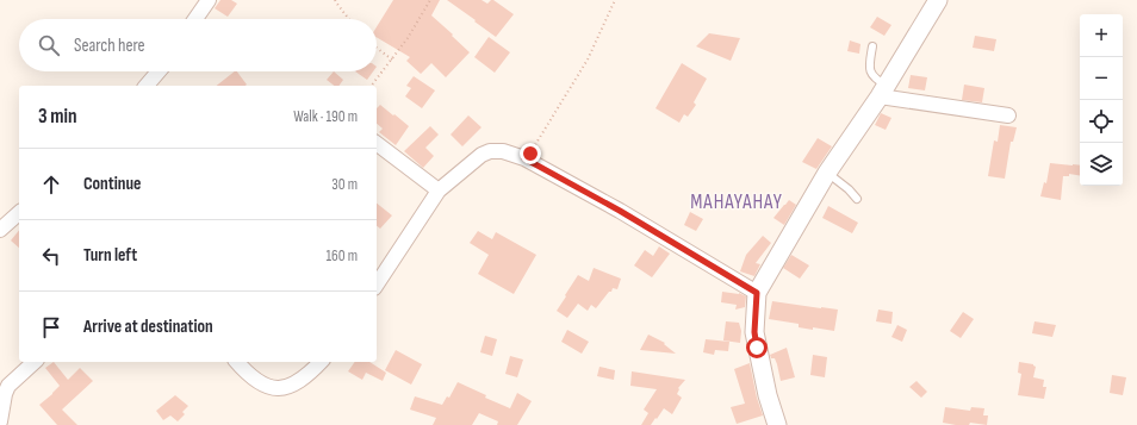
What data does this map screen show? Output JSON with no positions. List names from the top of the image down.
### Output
{
  "districts": ["MAHAYAHAY"],
  "page": {
    "map_buttons": ["+", "−"],
    "search": "Search here",
    "heading": ["3 min", "Walk · 190 m"],
    "list": [
      ["Continue", "30 m"],
      ["Turn left", "160 m"],
      "Arrive at destination"
    ]
  }
}
